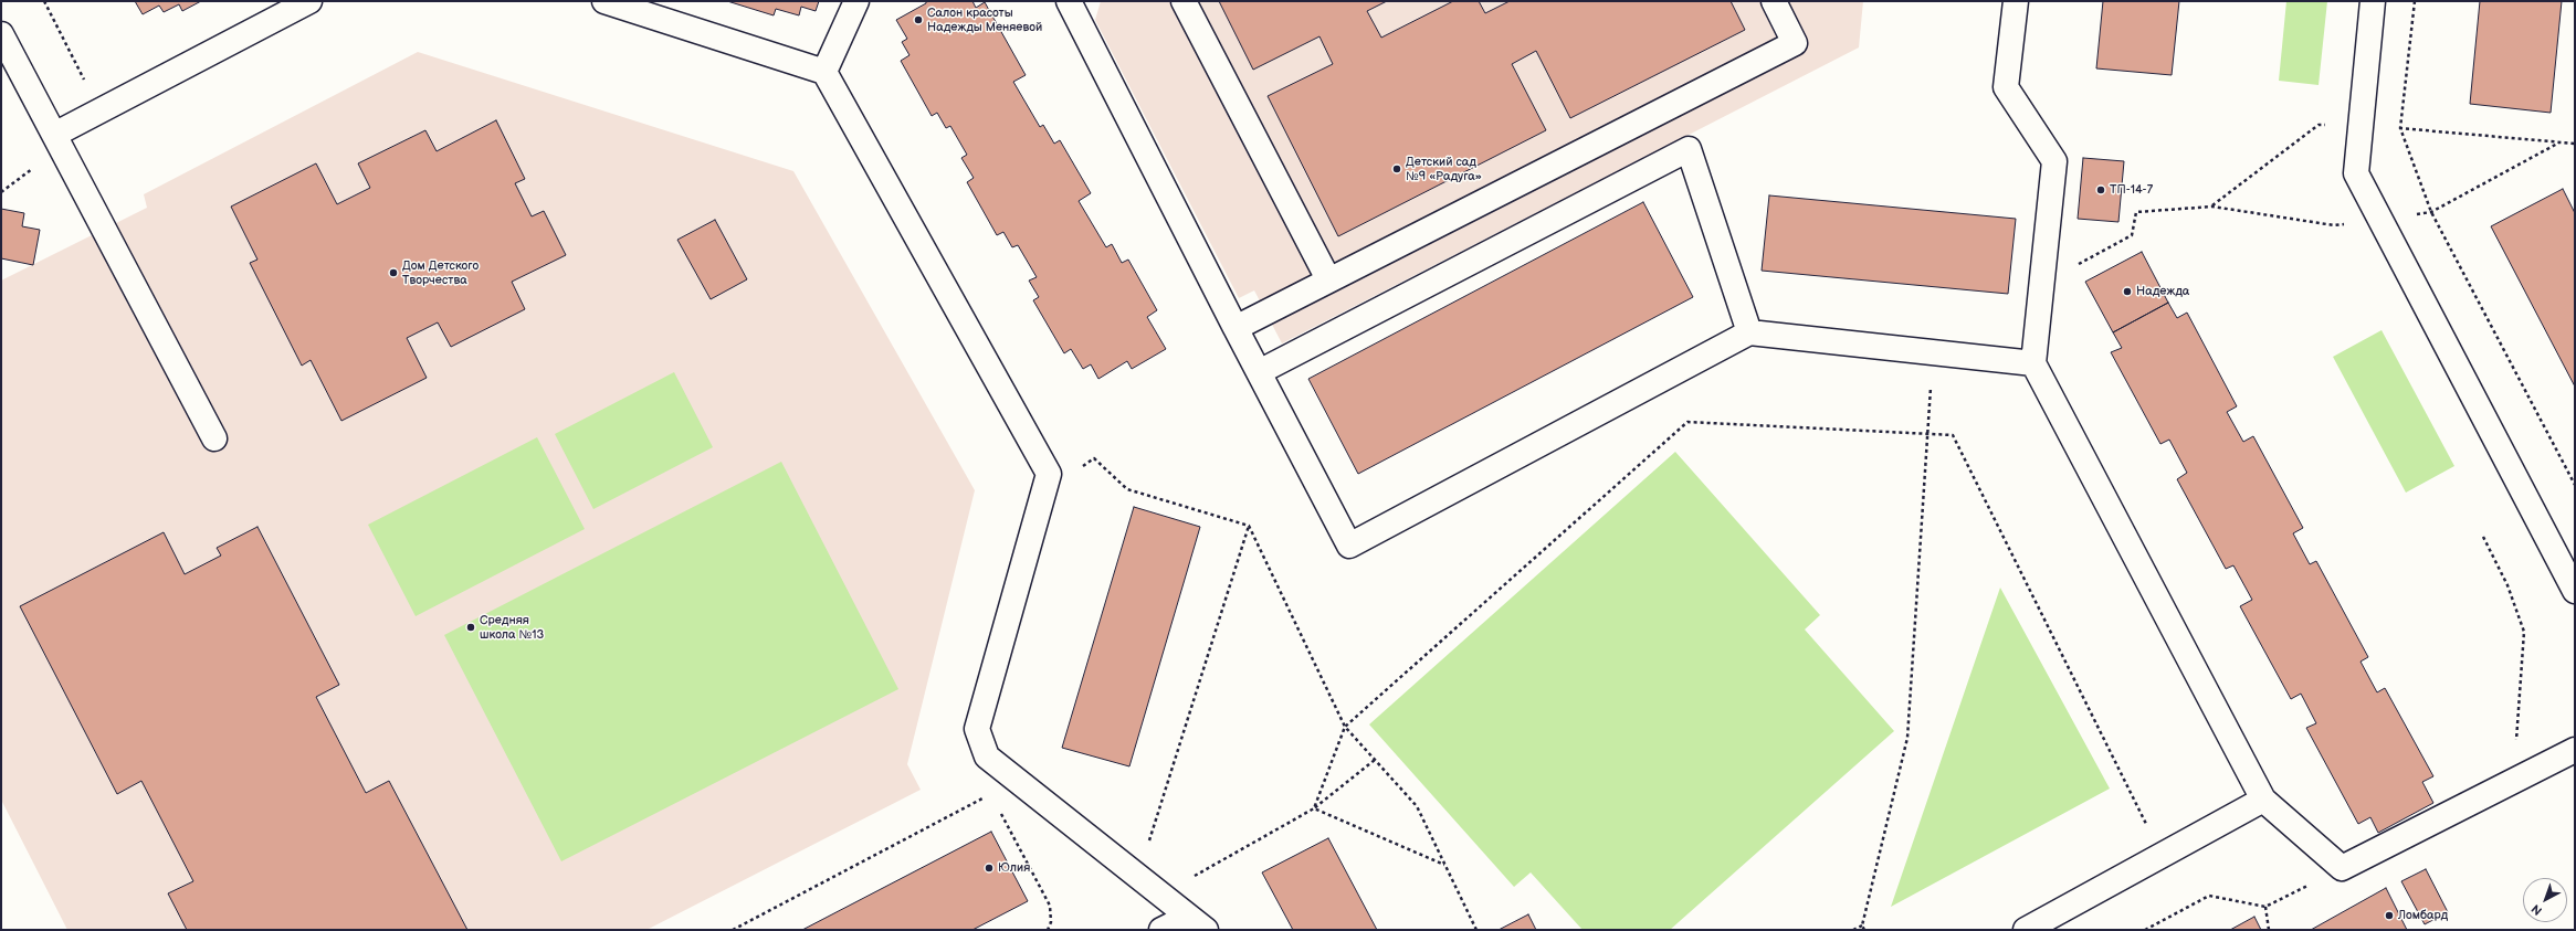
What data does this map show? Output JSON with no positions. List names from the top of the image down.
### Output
{
  "places": [
    "Салон красоты Надежды Меняевой",
    "Детский сад №9 «Радуга»",
    "ТП-14-7",
    "Дом Детского Творчества",
    "Надежда",
    "Средняя школа №13",
    "Юлия",
    "Ломбард"
  ],
  "north": "bottom left"
}
